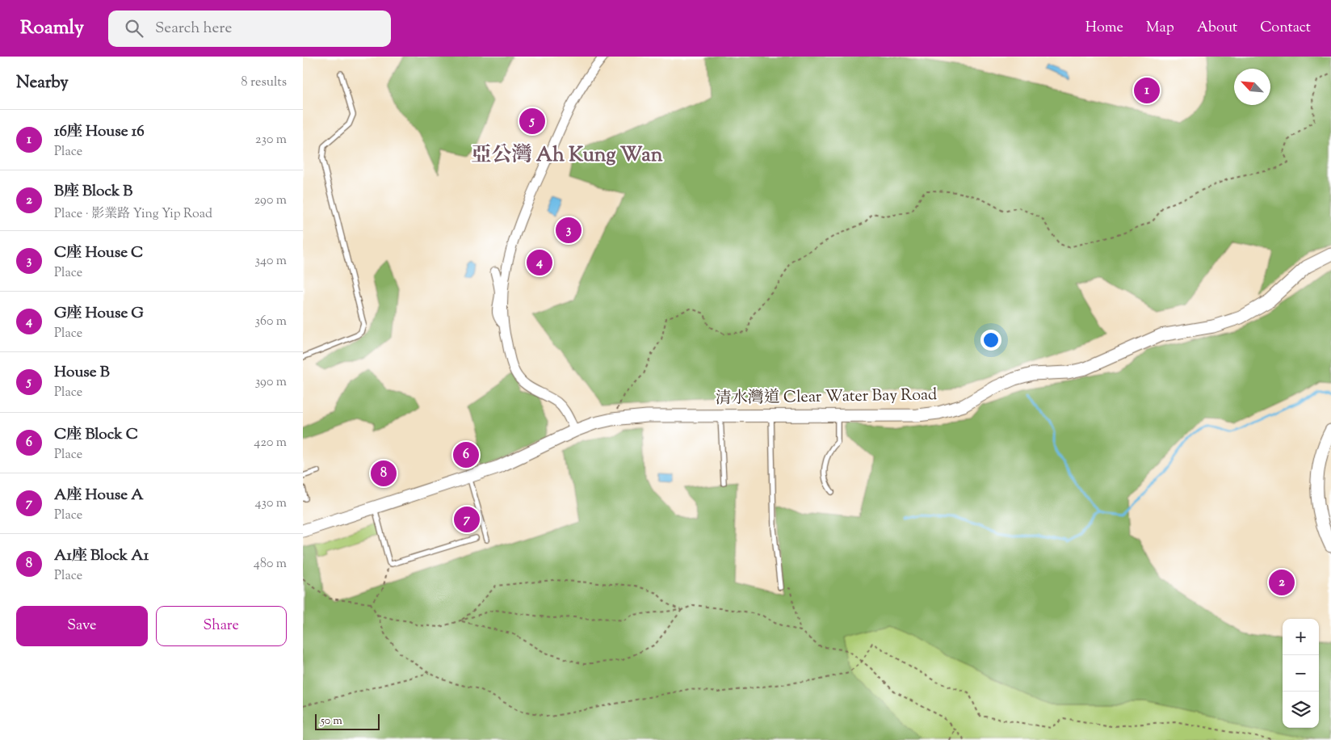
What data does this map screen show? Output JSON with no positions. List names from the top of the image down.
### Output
{
  "streets": {
    "main road": ["清水灣道 Clear Water Bay Road"]
  },
  "districts": ["亞公灣 Ah Kung Wan"],
  "scale_bar": "50 m",
  "north": "top left",
  "page": {
    "header": "Roamly",
    "search": "Search here",
    "nav": [
      "Home",
      "Map",
      "About",
      "Contact"
    ],
    "heading": ["Nearby", "8 results"],
    "pins": [
      "1",
      "5",
      "3",
      "4",
      "6",
      "8",
      "7",
      "2"
    ],
    "list": [
      {
        "mark": "1",
        "name": "16座 House 16",
        "note": "Place",
        "value": "230 m"
      },
      {
        "mark": "2",
        "name": "B座 Block B",
        "note": "Place · 影業路 Ying Yip Road",
        "value": "290 m"
      },
      {
        "mark": "3",
        "name": "C座 House C",
        "note": "Place",
        "value": "340 m"
      },
      {
        "mark": "4",
        "name": "G座 House G",
        "note": "Place",
        "value": "360 m"
      },
      {
        "mark": "5",
        "name": "House B",
        "note": "Place",
        "value": "390 m"
      },
      {
        "mark": "6",
        "name": "C座 Block C",
        "note": "Place",
        "value": "420 m"
      },
      {
        "mark": "7",
        "name": "A座 House A",
        "note": "Place",
        "value": "430 m"
      },
      {
        "mark": "8",
        "name": "A1座 Block A1",
        "note": "Place",
        "value": "480 m"
      }
    ],
    "buttons": ["Save", "Share"],
    "map_buttons": ["+", "−"],
    "scale": "50 m"
  }
}
